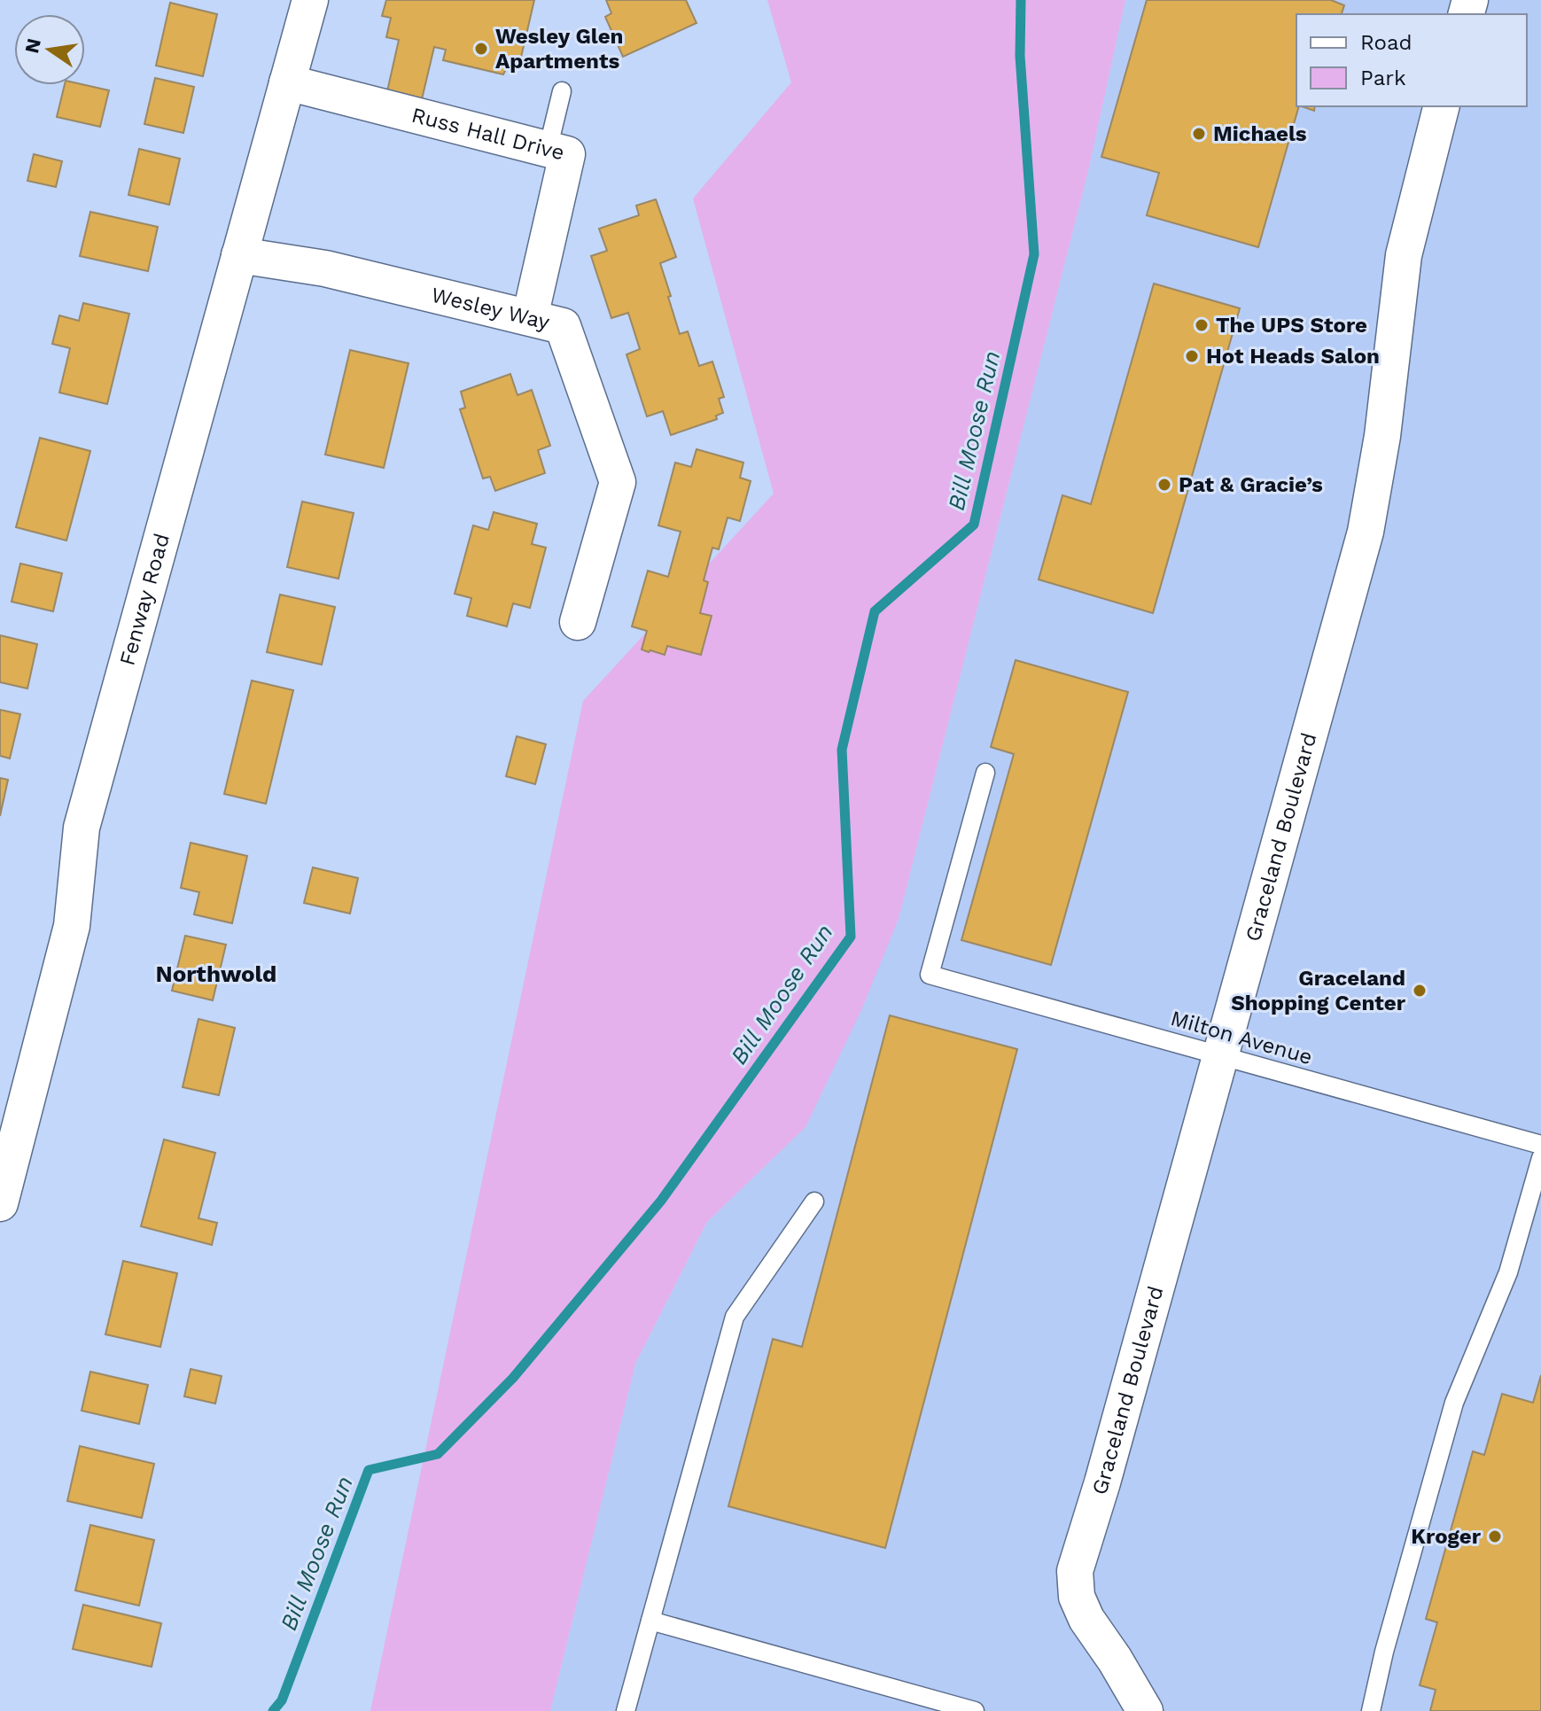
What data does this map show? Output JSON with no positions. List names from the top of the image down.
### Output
{
  "streets": {
    "street": [
      "Russ Hall Drive",
      "Wesley Way",
      "Fenway Road",
      "Graceland Boulevard"
    ],
    "lane": ["Milton Avenue"]
  },
  "crossings": [
    ["Russ Hall Drive", "Wesley Way"],
    ["Russ Hall Drive", "Fenway Road"],
    ["Wesley Way", "Fenway Road"],
    ["Graceland Boulevard", "Milton Avenue"]
  ],
  "districts": ["Northwold"],
  "water": ["Bill Moose Run"],
  "places": [
    "Wesley Glen Apartments",
    "Michaels",
    "The UPS Store",
    "Hot Heads Salon",
    "Pat & Gracie’s",
    "Graceland Shopping Center",
    "Kroger"
  ],
  "legend": ["Road", "Park"],
  "north": "left"
}
